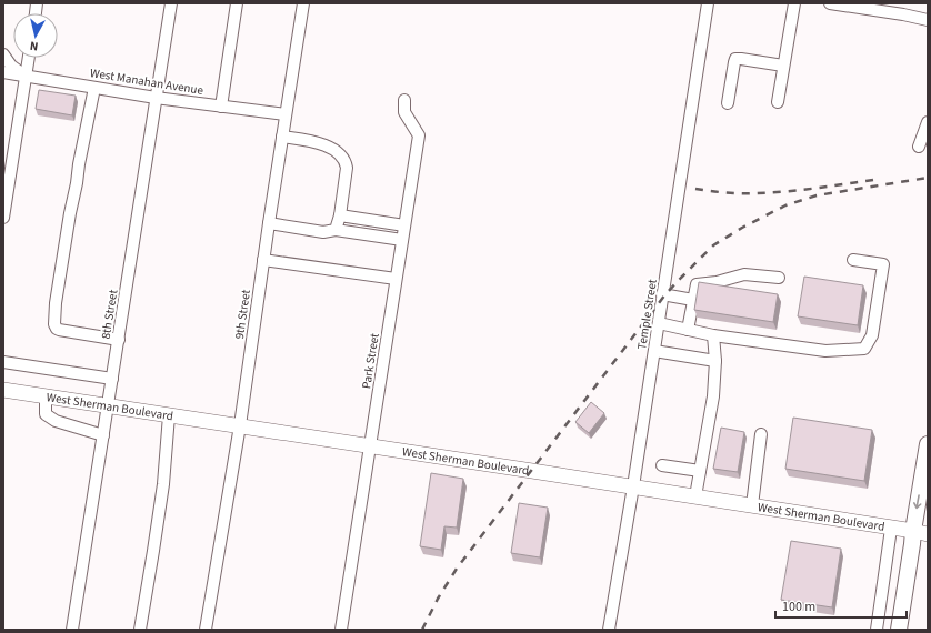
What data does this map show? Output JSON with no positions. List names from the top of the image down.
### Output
{
  "streets": {
    "main road": ["West Sherman Boulevard"],
    "street": [
      "West Manahan Avenue",
      "8th Street",
      "9th Street",
      "Temple Street",
      "Park Street"
    ]
  },
  "crossings": [
    ["West Manahan Avenue", "8th Street"],
    ["West Manahan Avenue", "9th Street"],
    ["8th Street", "West Sherman Boulevard"],
    ["9th Street", "West Sherman Boulevard"],
    ["Temple Street", "West Sherman Boulevard"],
    ["Park Street", "West Sherman Boulevard"]
  ],
  "scale_bar": "100 m",
  "north": "bottom"
}
